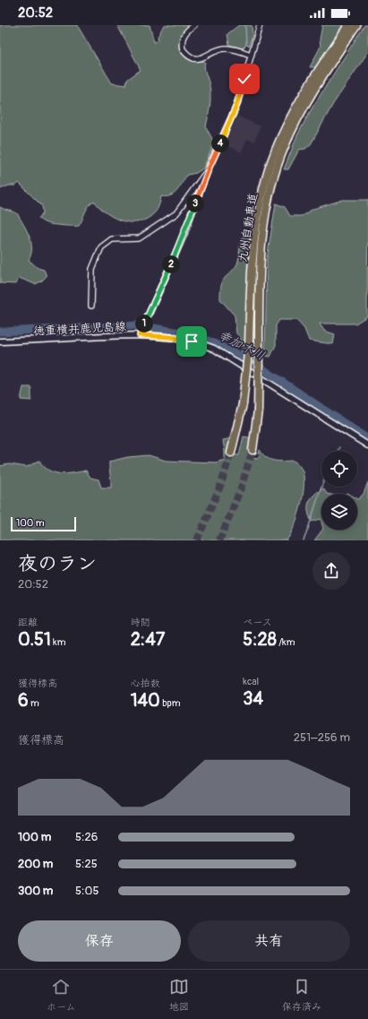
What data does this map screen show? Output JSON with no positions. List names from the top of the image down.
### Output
{
  "streets": {
    "highway": ["九州自動車道"],
    "main road": ["徳重横井鹿児島線"]
  },
  "water": ["幸加木川"],
  "scale_bar": "100 m",
  "page": {
    "status": "20:52",
    "pins": [
      "4",
      "3",
      "2",
      "1"
    ],
    "scale": "100 m",
    "heading": ["夜のラン", "20:52"],
    "stats": [
      ["距離", "0.51 km"],
      ["時間", "2:47"],
      ["ペース", "5:28 /km"],
      ["獲得標高", "6 m"],
      ["心拍数", "140 bpm"],
      ["kcal", "34"]
    ],
    "chart": ["獲得標高", "251–256 m"],
    "list": [
      {
        "name": "100 m",
        "note": "5:26"
      },
      {
        "name": "200 m",
        "note": "5:25"
      },
      {
        "name": "300 m",
        "note": "5:05"
      }
    ],
    "buttons": ["保存", "共有"],
    "tabs": ["ホーム", "地図", "保存済み"]
  }
}
